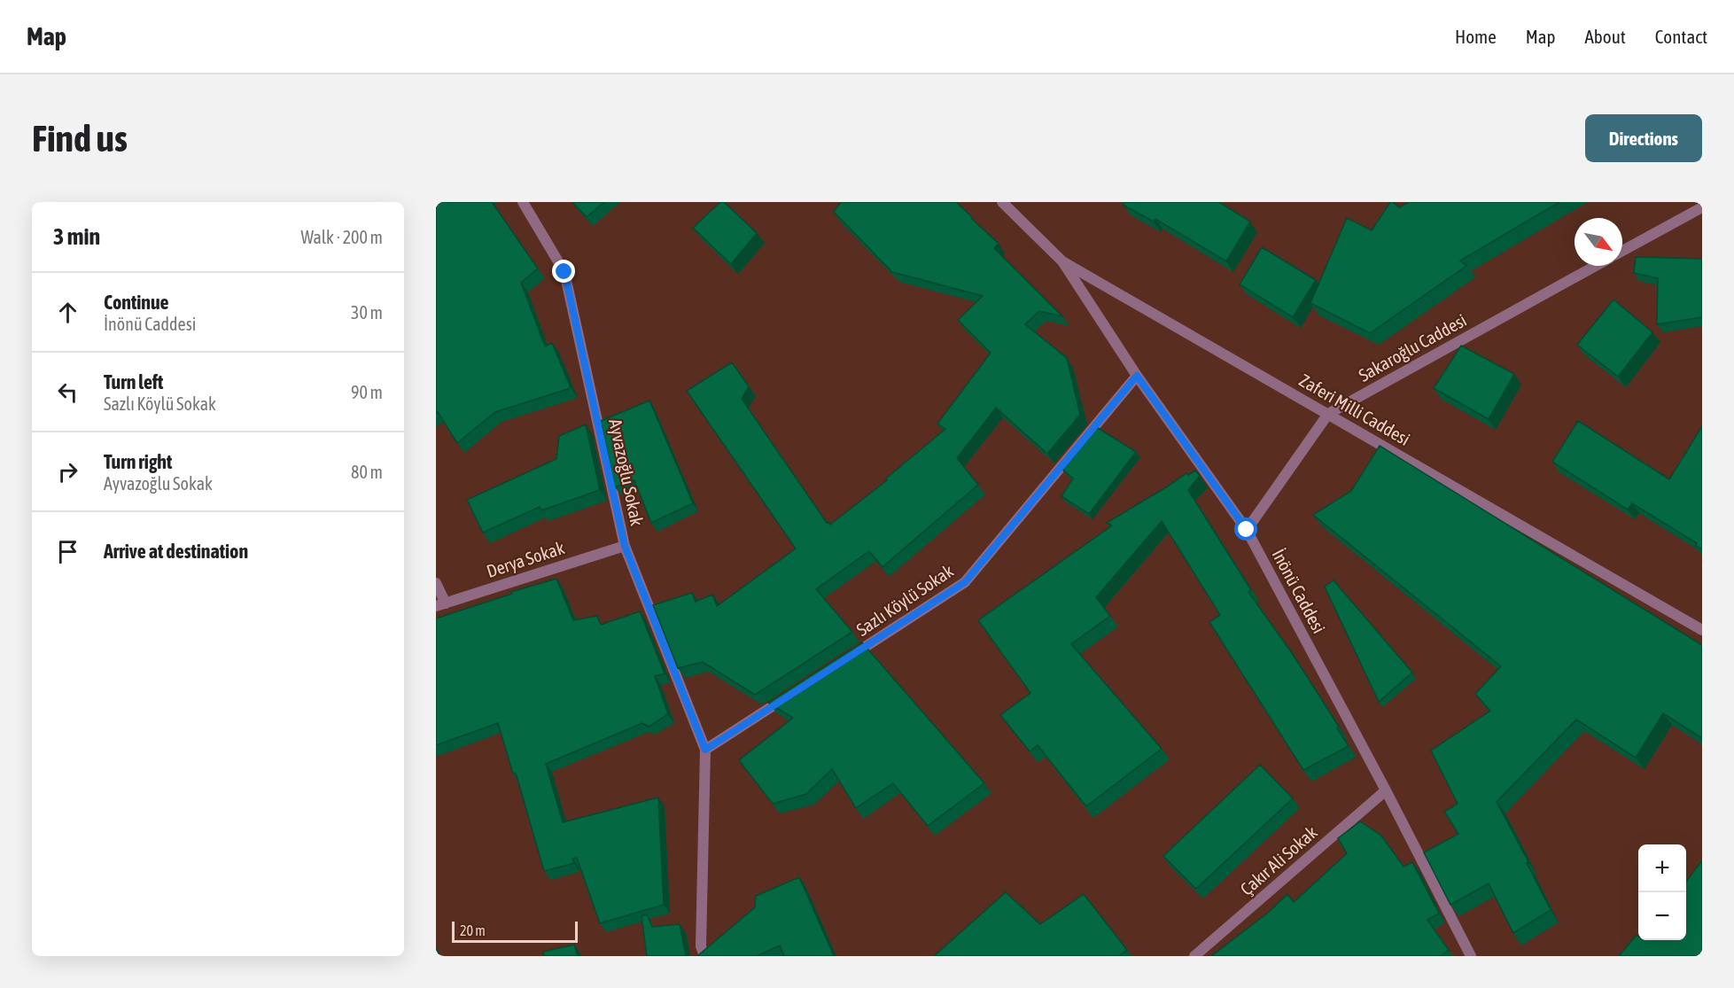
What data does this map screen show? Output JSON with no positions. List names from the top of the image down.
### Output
{
  "streets": {
    "street": [
      "Sakaroğlu Caddesi",
      "Zaferi Milli Caddesi",
      "Ayvazoğlu Sokak",
      "Derya Sokak",
      "İnönü Caddesi",
      "Sazlı Köylü Sokak",
      "Çakır Ali Sokak"
    ]
  },
  "crossings": [
    ["Sakaroğlu Caddesi", "Zaferi Milli Caddesi"],
    ["Sakaroğlu Caddesi", "İnönü Caddesi"],
    ["Zaferi Milli Caddesi", "İnönü Caddesi"],
    ["Ayvazoğlu Sokak", "Derya Sokak"],
    ["İnönü Caddesi", "Sazlı Köylü Sokak"],
    ["İnönü Caddesi", "Çakır Ali Sokak"]
  ],
  "scale_bar": "20 m",
  "north": "bottom right",
  "page": {
    "header": "Map",
    "nav": [
      "Home",
      "Map",
      "About",
      "Contact"
    ],
    "buttons": "Directions",
    "title": "Find us",
    "heading": ["3 min", "Walk · 200 m"],
    "list": [
      ["Continue", "İnönü Caddesi", "30 m"],
      ["Turn left", "Sazlı Köylü Sokak", "90 m"],
      ["Turn right", "Ayvazoğlu Sokak", "80 m"],
      "Arrive at destination"
    ],
    "map_buttons": ["+", "−"],
    "scale": "20 m"
  }
}
